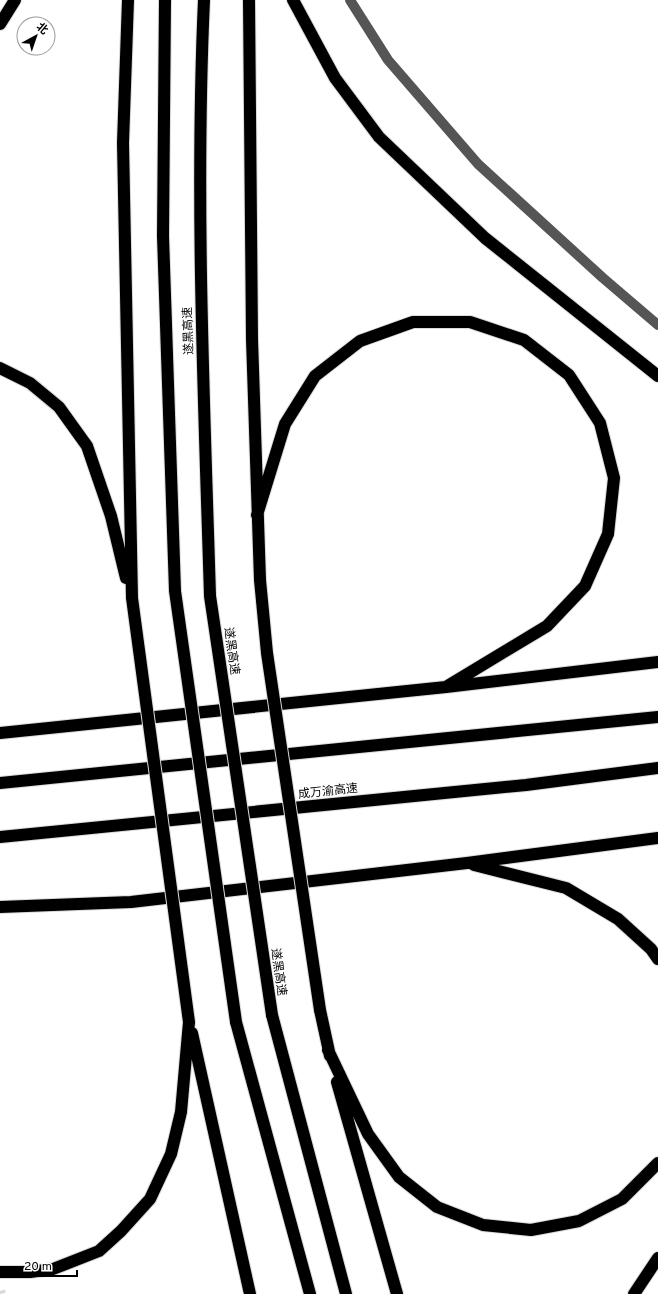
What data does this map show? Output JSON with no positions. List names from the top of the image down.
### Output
{
  "streets": {
    "highway": ["遂黑高速", "成万渝高速"]
  },
  "scale_bar": "20 m",
  "north": "top right"
}
